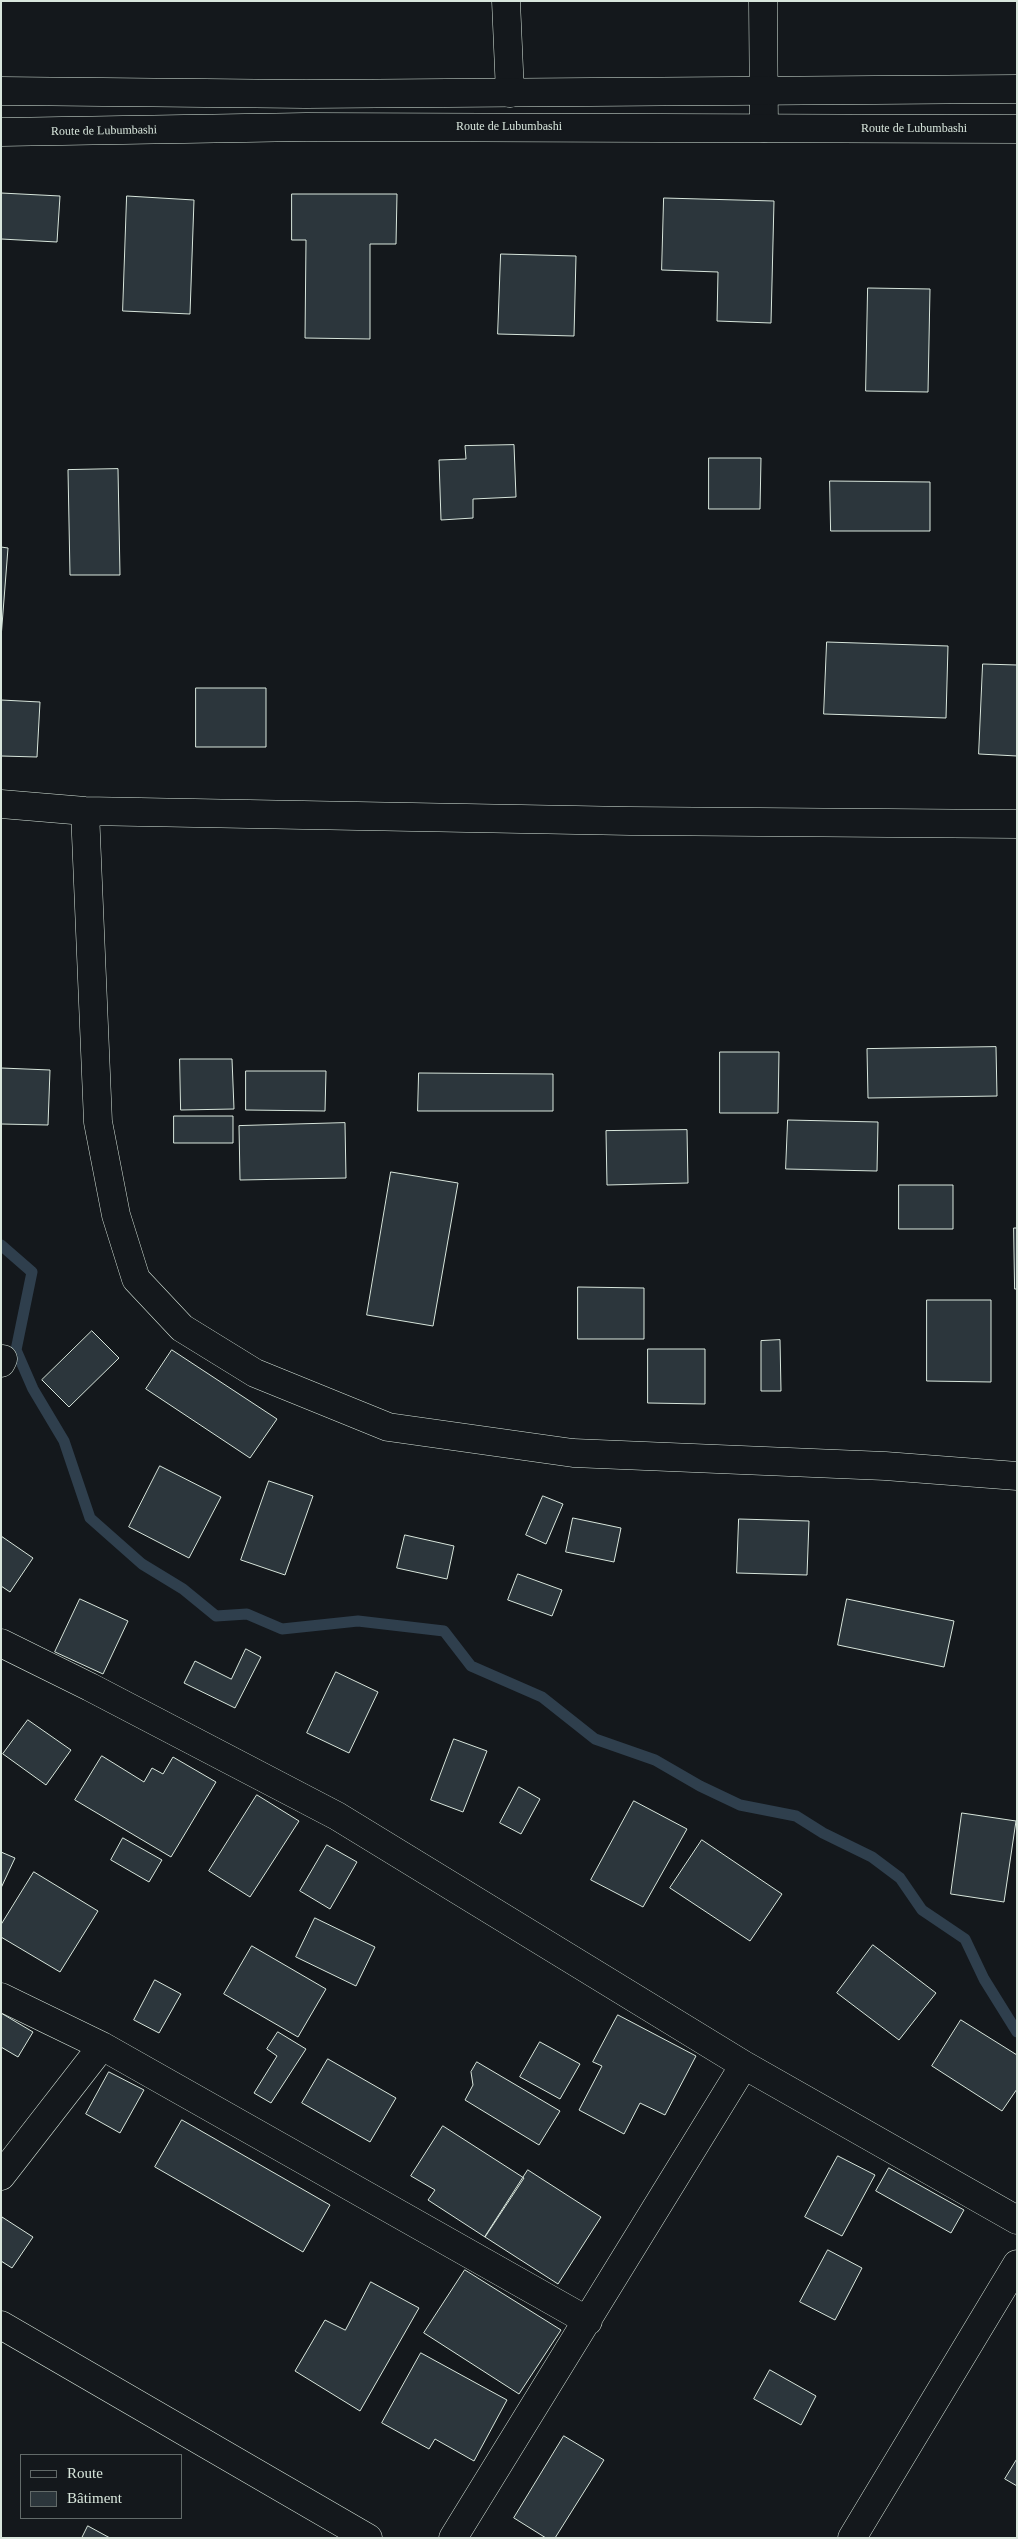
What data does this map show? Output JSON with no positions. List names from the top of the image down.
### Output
{
  "streets": {
    "main road": ["Route de Lubumbashi"]
  },
  "legend": ["Route", "Bâtiment"]
}
